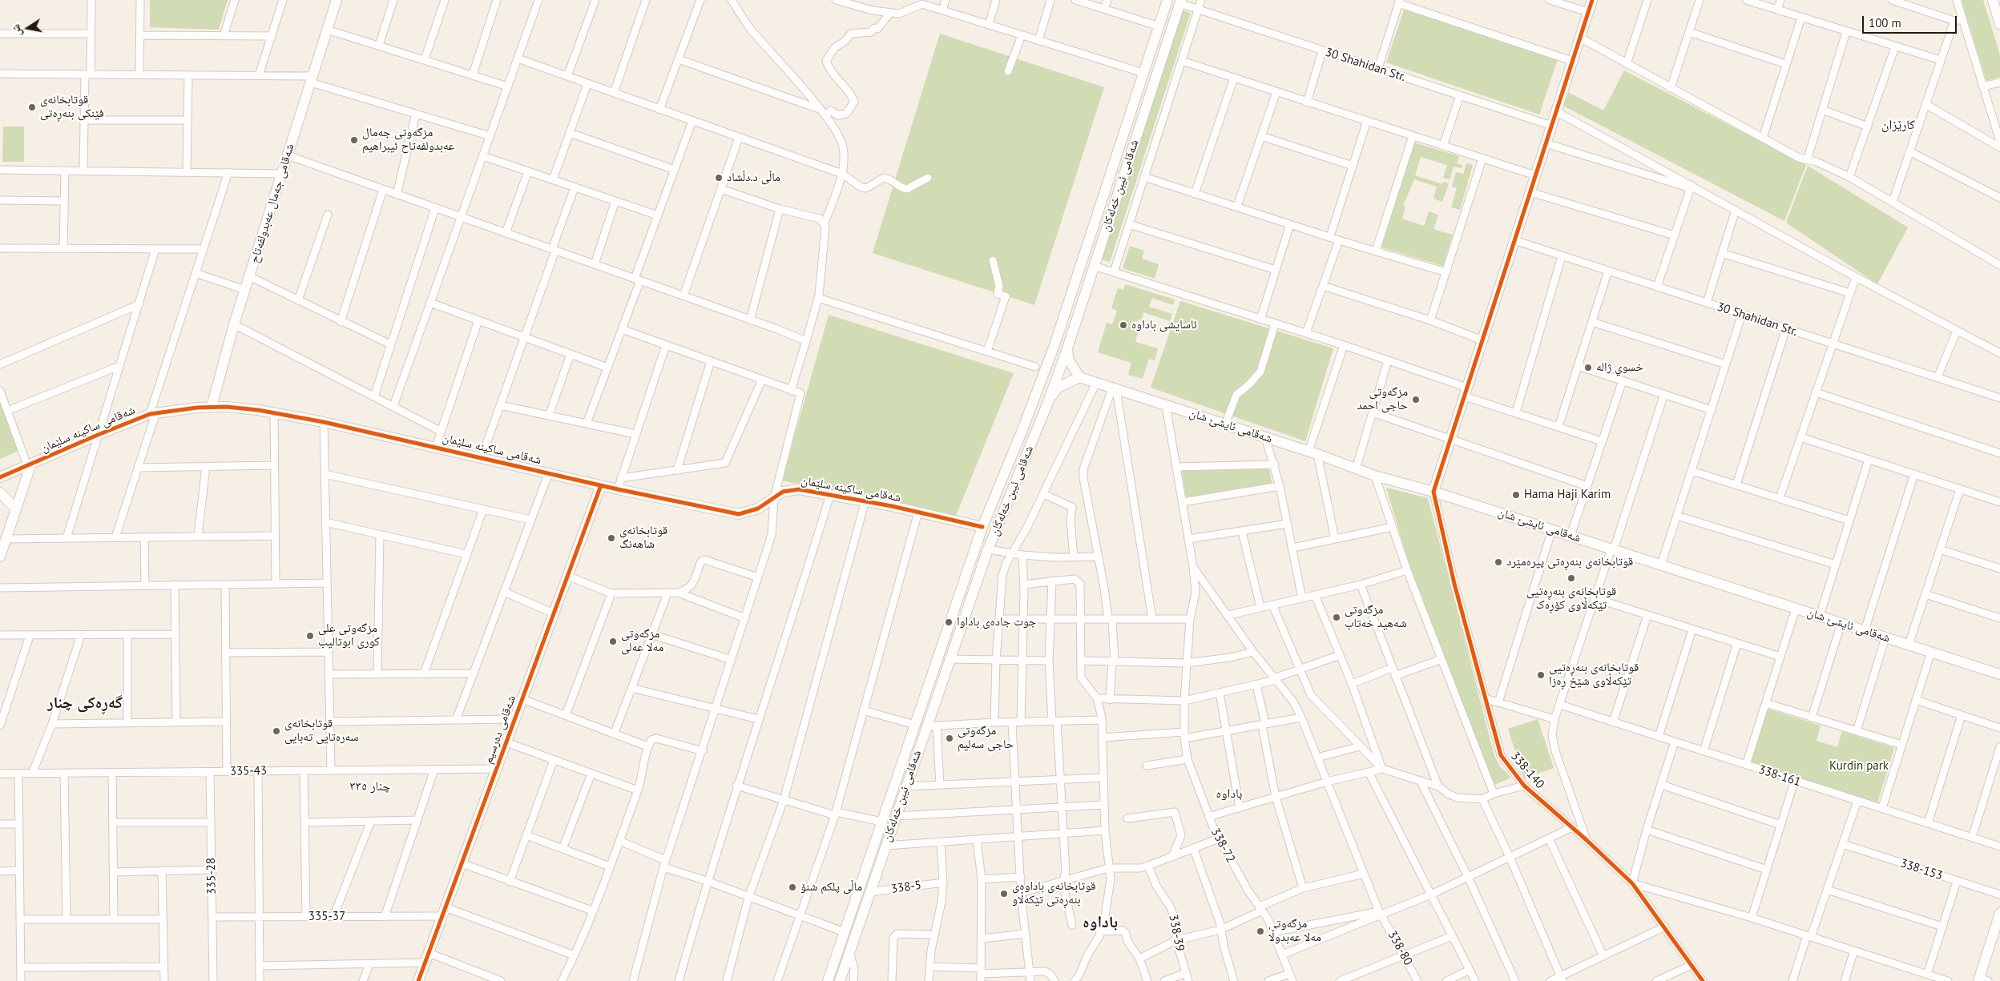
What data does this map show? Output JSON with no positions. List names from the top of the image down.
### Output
{
  "streets": {
    "street": [
      "30 Shahidan Str.",
      "شەقامی ئیبن خەلەکان",
      "شەقامی جەمال عەبدولفەتاح",
      "شەقامی ئایشێ شان",
      "شەقامی ساکینە سلێمان",
      "شەقامی دەرسیم",
      "338-140",
      "335-43",
      "338-161",
      "338-72",
      "338-153",
      "335-28",
      "338-5",
      "335-37",
      "338-39",
      "338-80"
    ]
  },
  "crossings": [
    ["30 Shahidan Str.", "شەقامی ئیبن خەلەکان"],
    ["شەقامی ئیبن خەلەکان", "شەقامی ساکینە سلێمان"],
    ["شەقامی ئیبن خەلەکان", "338-5"],
    ["شەقامی جەمال عەبدولفەتاح", "شەقامی ساکینە سلێمان"],
    ["شەقامی ئایشێ شان", "338-140"],
    ["شەقامی ئایشێ شان", "338-72"],
    ["شەقامی ساکینە سلێمان", "شەقامی دەرسیم"],
    ["شەقامی دەرسیم", "335-43"],
    ["شەقامی دەرسیم", "335-37"],
    ["335-43", "335-28"],
    ["338-72", "338-80"],
    ["335-28", "335-37"]
  ],
  "districts": [
    "کارێزان",
    "گەڕەکی چنار",
    "چنار ٣٣٥",
    "باداوە",
    "باداوە"
  ],
  "parks": ["Kurdin park"],
  "places": [
    "قوتابخانەی فێنکی بنەڕەتی",
    "مزگەوتی جەمال عەبدولفەتاح ئیبراهیم",
    "ماڵی د.دڵشاد",
    "ئاسايشى باداوه",
    "خسوي ژاله",
    "مزگەوتی حاجی احمد",
    "Hama Haji Karim",
    "قوتابخانەى شاهەنگ",
    "قوتابخانەی بنەڕەتی پیرەمێرد",
    "قوتابخانەی بنەڕەتیی تێکەڵاوی کۆڕەک",
    "مزگەوتی شەهید خەتاب",
    "جوت جادەی باداوا",
    "مزگەوتی علی کوری ابوتالیب",
    "مزگەوتی مەلا عەلی",
    "قوتابخانەی بنەڕەتیی تێکەڵاوی شێخ ڕەزا",
    "قوتابخانەی سەرەتایی تەبایی",
    "مزگەوتی حاجی سەلیم",
    "ماڵی پلکم شنۆ",
    "قوتابخانەی باداوەی بنەڕەتی تێکەڵاو",
    "مزگەوتی مەلا عەبدوڵا"
  ],
  "scale_bar": "100 m",
  "north": "left"
}
